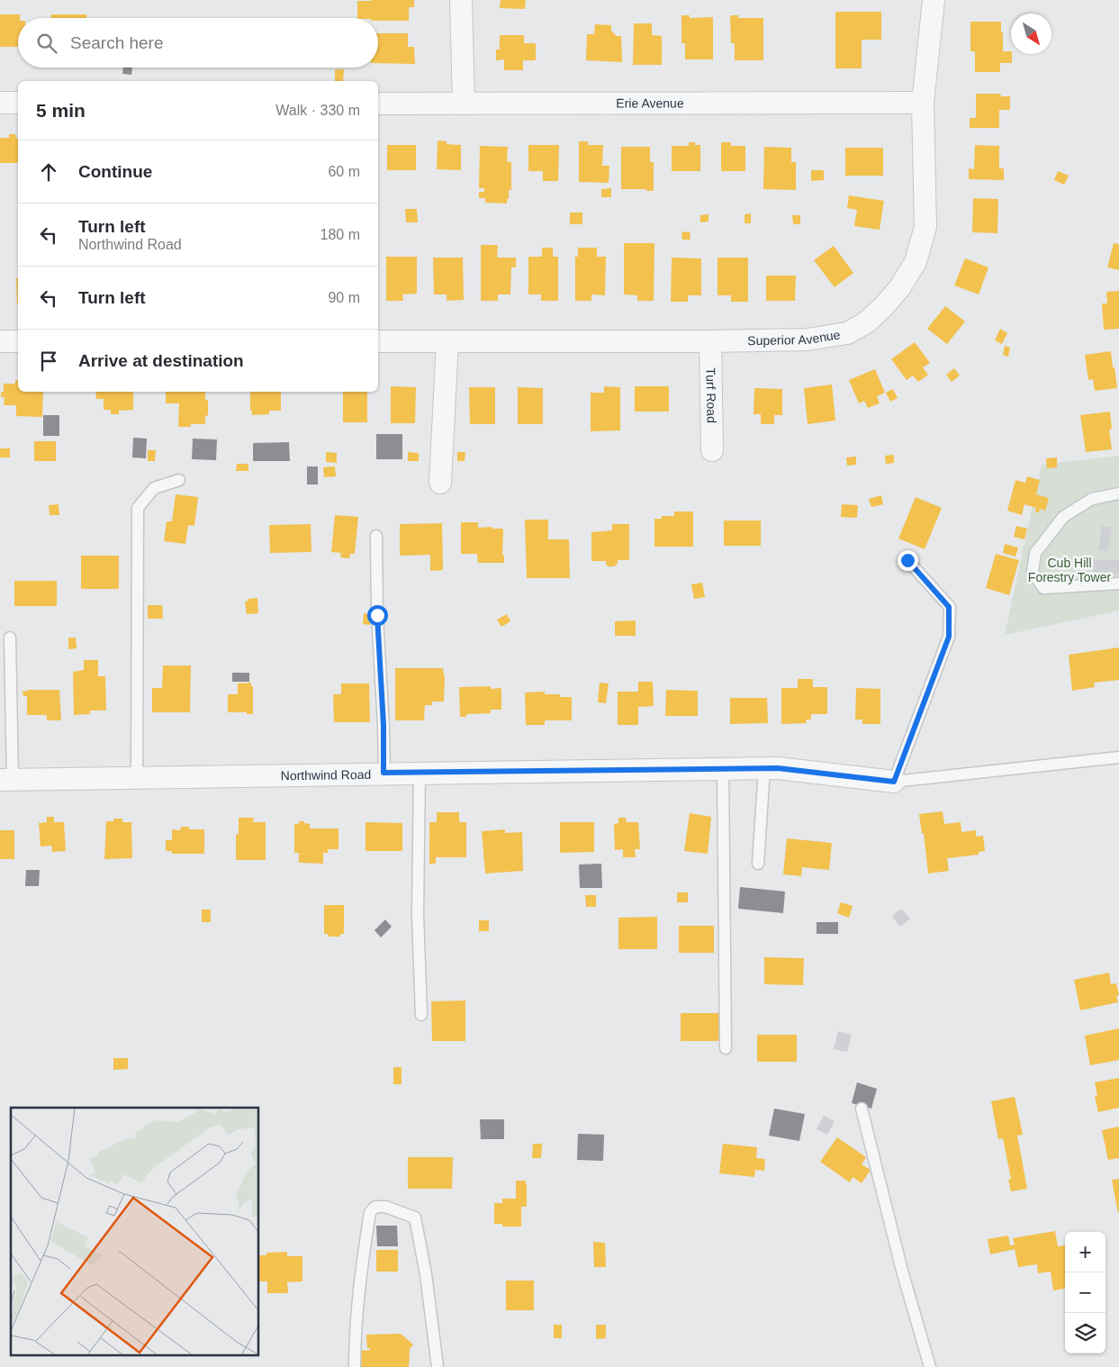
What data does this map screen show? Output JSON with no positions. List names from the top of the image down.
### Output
{
  "streets": {
    "street": [
      "Erie Avenue",
      "Superior Avenue",
      "Turf Road",
      "Northwind Road"
    ]
  },
  "crossings": [
    ["Erie Avenue", "Superior Avenue"],
    ["Superior Avenue", "Turf Road"]
  ],
  "parks": ["Cub Hill Forestry Tower"],
  "north": "bottom right",
  "page": {
    "search": "Search here",
    "heading": ["5 min", "Walk · 330 m"],
    "list": [
      ["Continue", "60 m"],
      ["Turn left", "Northwind Road", "180 m"],
      ["Turn left", "90 m"],
      "Arrive at destination"
    ],
    "map_buttons": ["+", "−"]
  }
}
